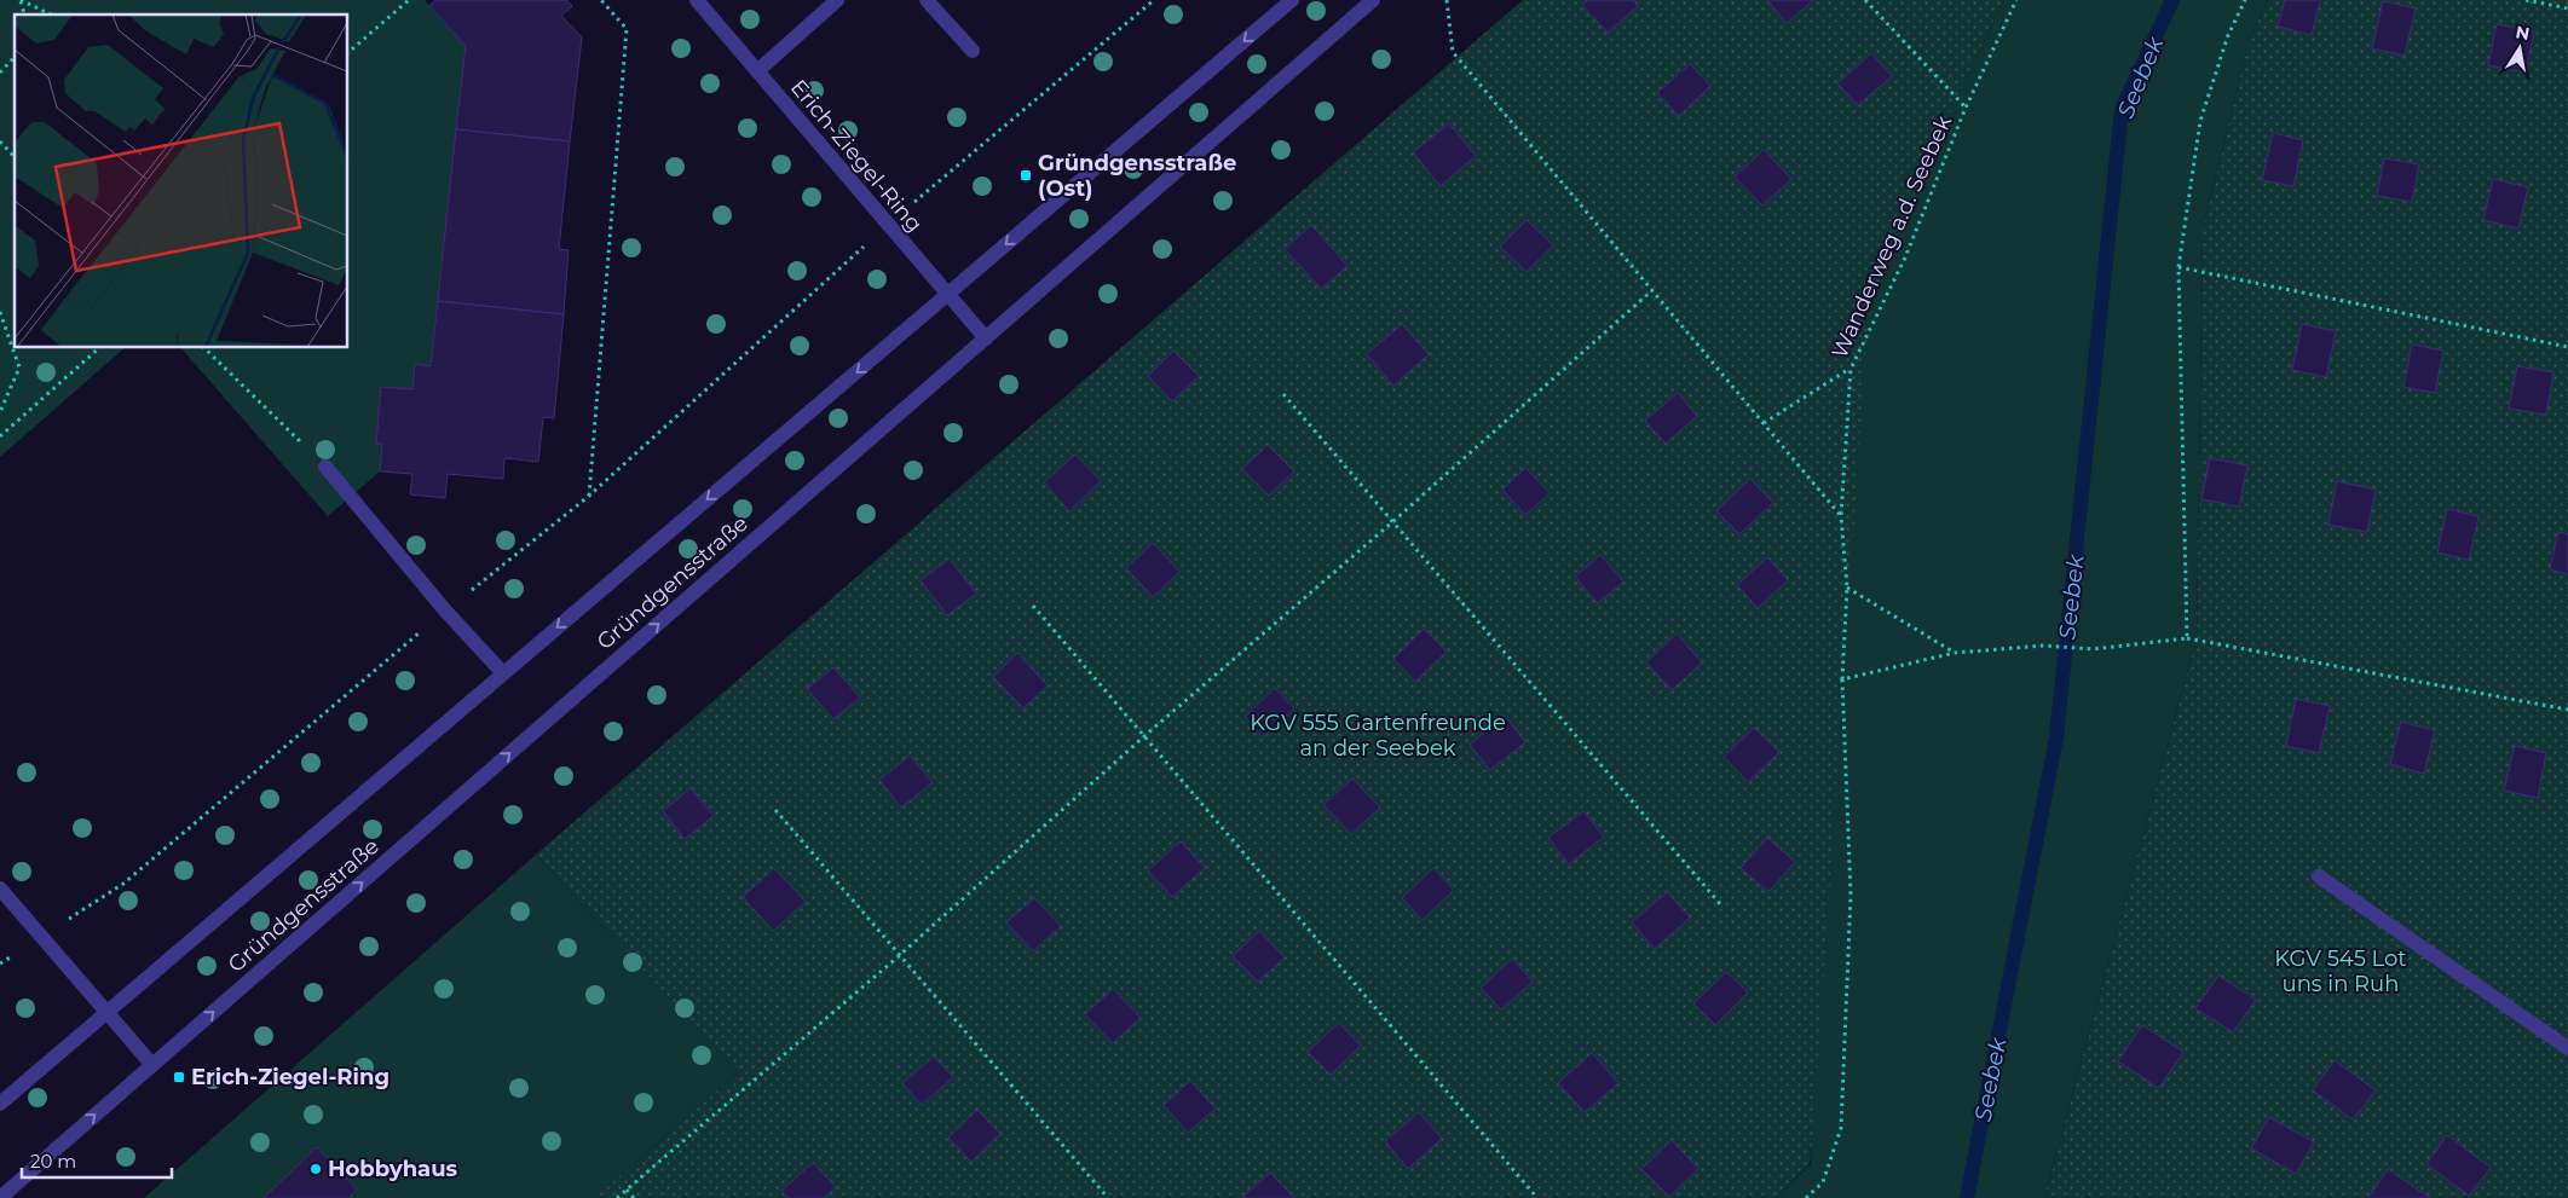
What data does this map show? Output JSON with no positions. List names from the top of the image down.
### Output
{
  "streets": {
    "street": ["Erich-Ziegel-Ring", "Gründgensstraße"],
    "path": ["Wanderweg a.d. Seebek"]
  },
  "crossings": [
    ["Erich-Ziegel-Ring", "Gründgensstraße"]
  ],
  "water": ["Seebek"],
  "parks": ["KGV 555 Gartenfreunde an der Seebek", "KGV 545 Lot uns in Ruh"],
  "places": {
    "transit": ["Gründgensstraße (Ost)", "Erich-Ziegel-Ring"],
    "other": ["Hobbyhaus"]
  },
  "scale_bar": "20 m",
  "north": "top"
}
